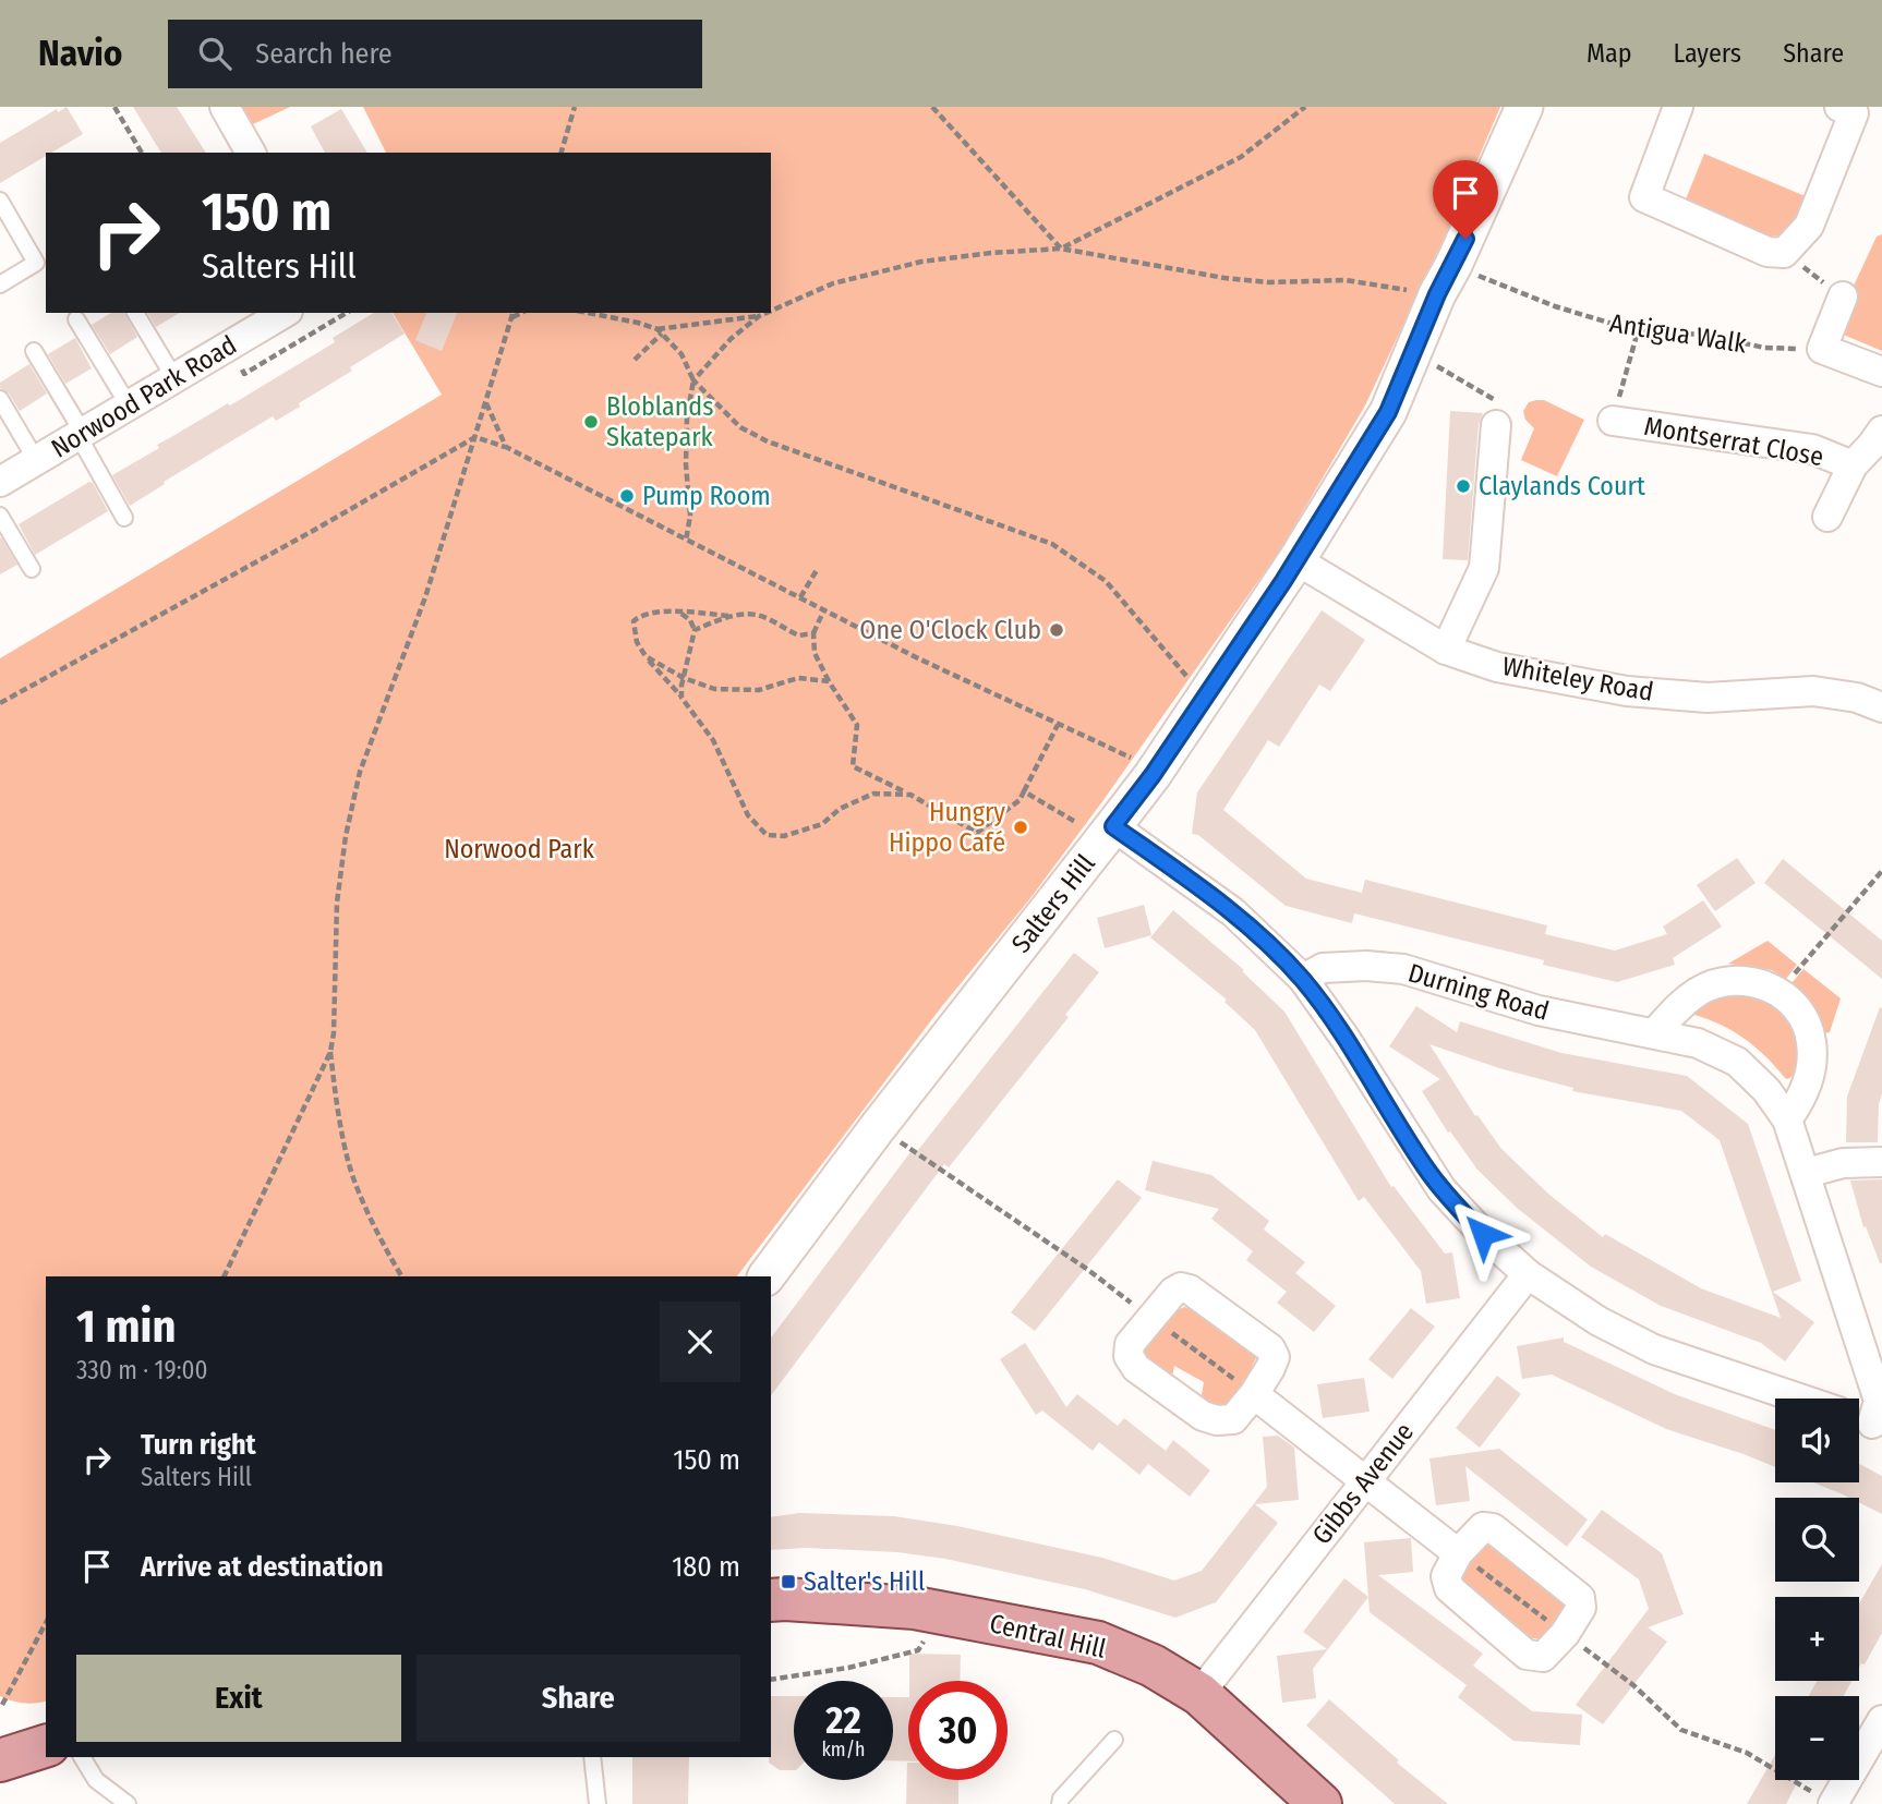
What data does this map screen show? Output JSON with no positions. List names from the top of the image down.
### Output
{
  "streets": {
    "main road": ["Central Hill"],
    "street": [
      "Norwood Park Road",
      "Montserrat Close",
      "Whiteley Road",
      "Salters Hill",
      "Durning Road",
      "Gibbs Avenue"
    ],
    "path": ["Antigua Walk"]
  },
  "crossings": [
    ["Antigua Walk", "Salters Hill"],
    ["Whiteley Road", "Salters Hill"],
    ["Gibbs Avenue", "Central Hill"]
  ],
  "parks": ["Norwood Park"],
  "places": {
    "other": [
      "Bloblands Skatepark",
      "Claylands Court",
      "Pump Room",
      "One O'Clock Club",
      "Hungry Hippo Café"
    ],
    "transit": ["Salter's Hill"]
  },
  "page": {
    "header": "Navio",
    "search": "Search here",
    "nav": ["Map", "Layers", "Share"],
    "turn": ["150 m", "Salters Hill"],
    "heading": ["1 min", "330 m · 19:00"],
    "map_buttons": ["+", "−"],
    "list": [
      {
        "name": "Turn right",
        "note": "Salters Hill",
        "value": "150 m"
      },
      {
        "name": "Arrive at destination",
        "value": "180 m"
      }
    ],
    "buttons": ["Exit", "Share"],
    "speed": "22 km/h",
    "limit": "30"
  }
}
